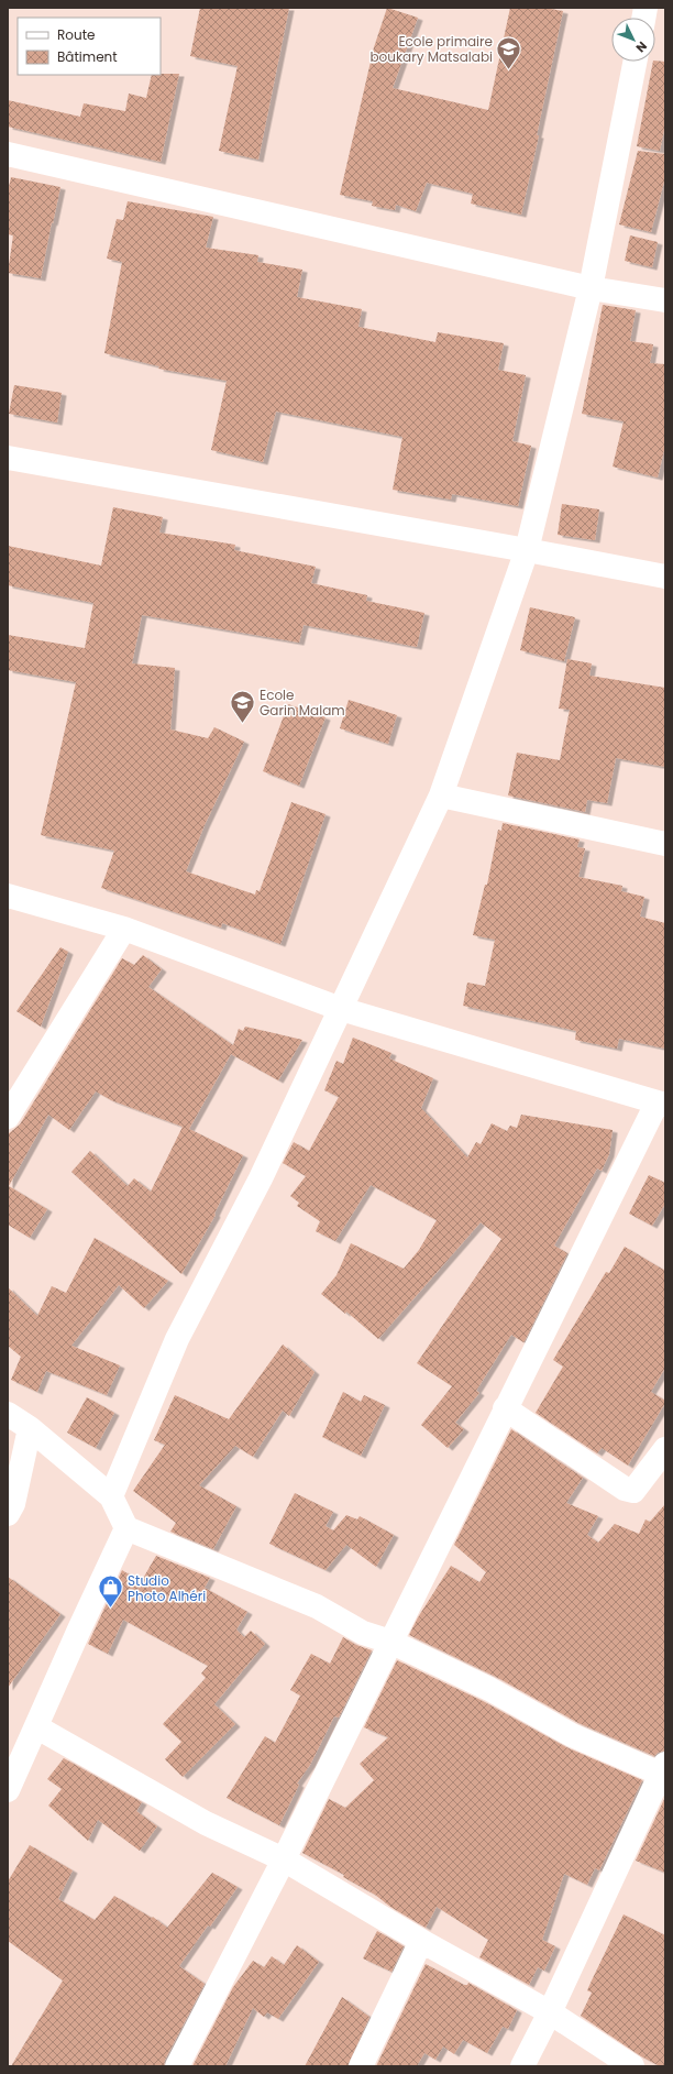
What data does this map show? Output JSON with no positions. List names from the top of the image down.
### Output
{
  "places": {
    "school or university": ["Ecole primaire boukary Matsalabi", "Ecole Garin Malam"],
    "shop": ["Studio Photo Alhéri"]
  },
  "legend": ["Route", "Bâtiment"],
  "north": "bottom right"
}
